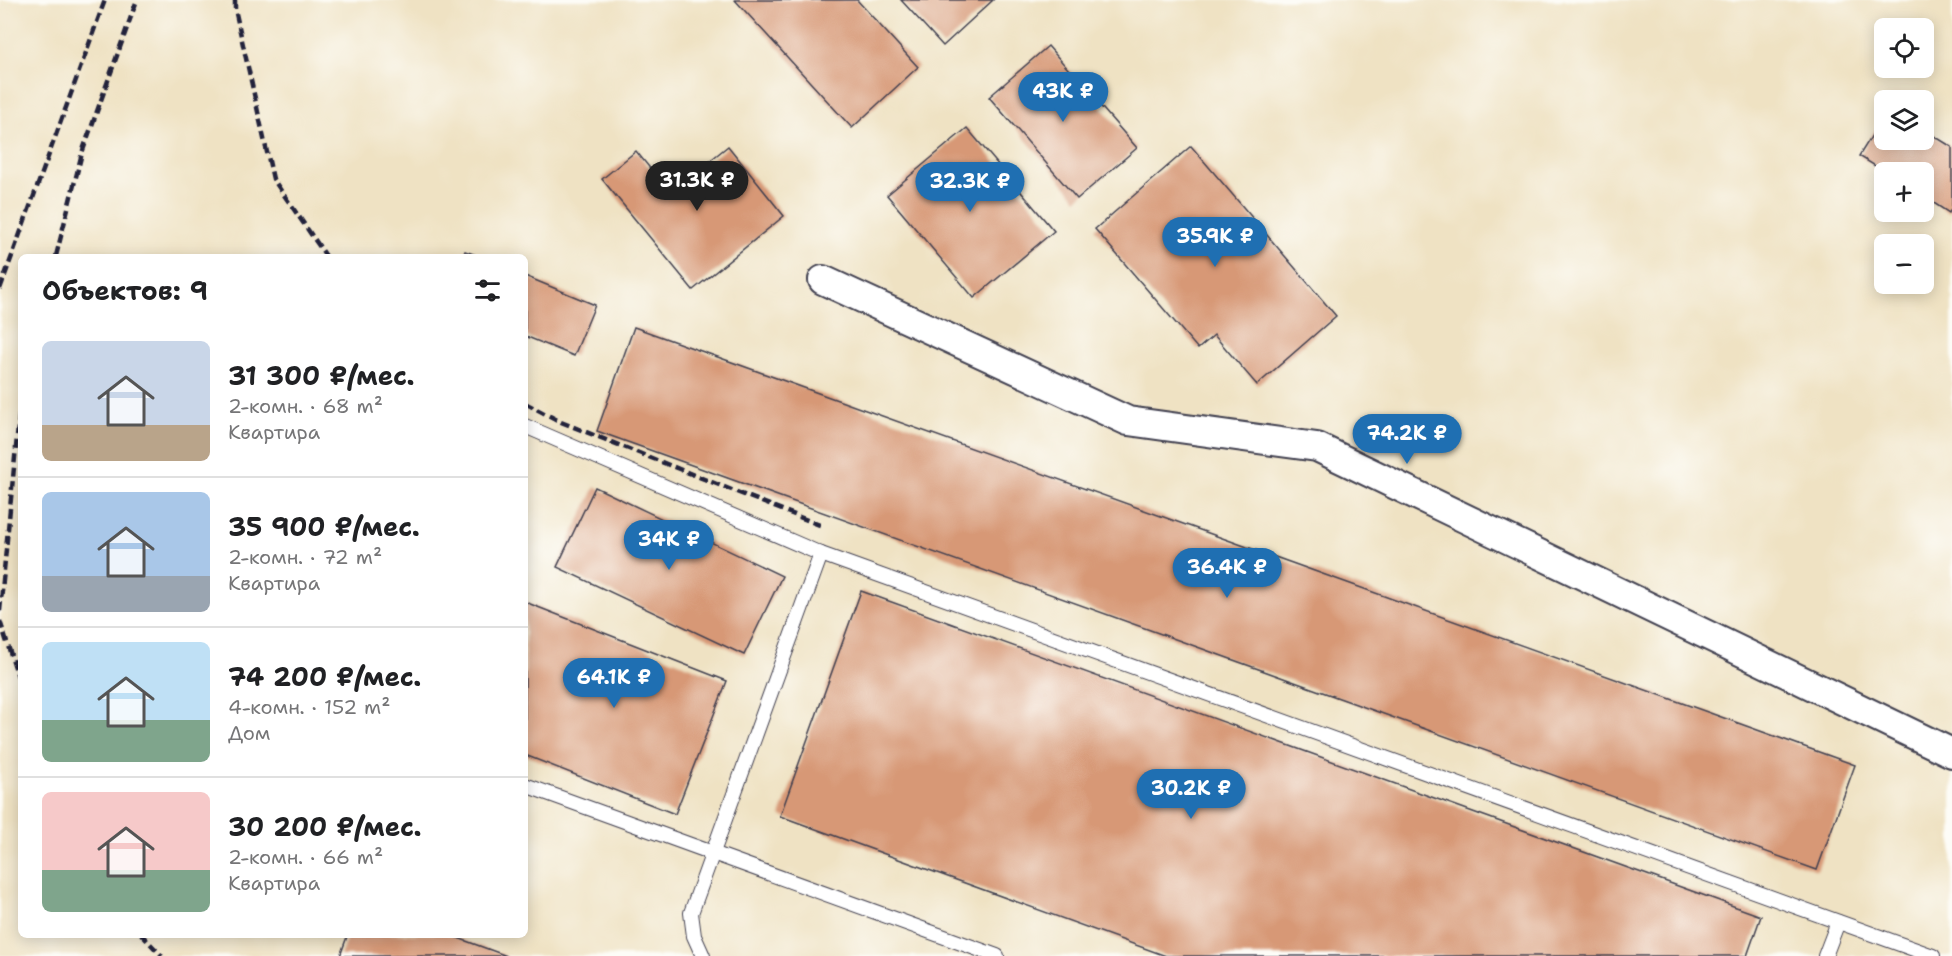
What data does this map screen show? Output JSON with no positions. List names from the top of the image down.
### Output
{
  "page": {
    "map_buttons": ["+", "−"],
    "price": [
      "43K ₽",
      "31.3K ₽",
      "32.3K ₽",
      "35.9K ₽",
      "74.2K ₽",
      "34K ₽",
      "36.4K ₽",
      "64.1K ₽",
      "30.2K ₽"
    ],
    "heading": "Объектов: 9",
    "list": [
      {
        "name": "31 300 ₽/мес.",
        "note": "2-комн. · 68 m² · Квартира"
      },
      {
        "name": "35 900 ₽/мес.",
        "note": "2-комн. · 72 m² · Квартира"
      },
      {
        "name": "74 200 ₽/мес.",
        "note": "4-комн. · 152 m² · Дом"
      },
      {
        "name": "30 200 ₽/мес.",
        "note": "2-комн. · 66 m² · Квартира"
      }
    ]
  }
}
